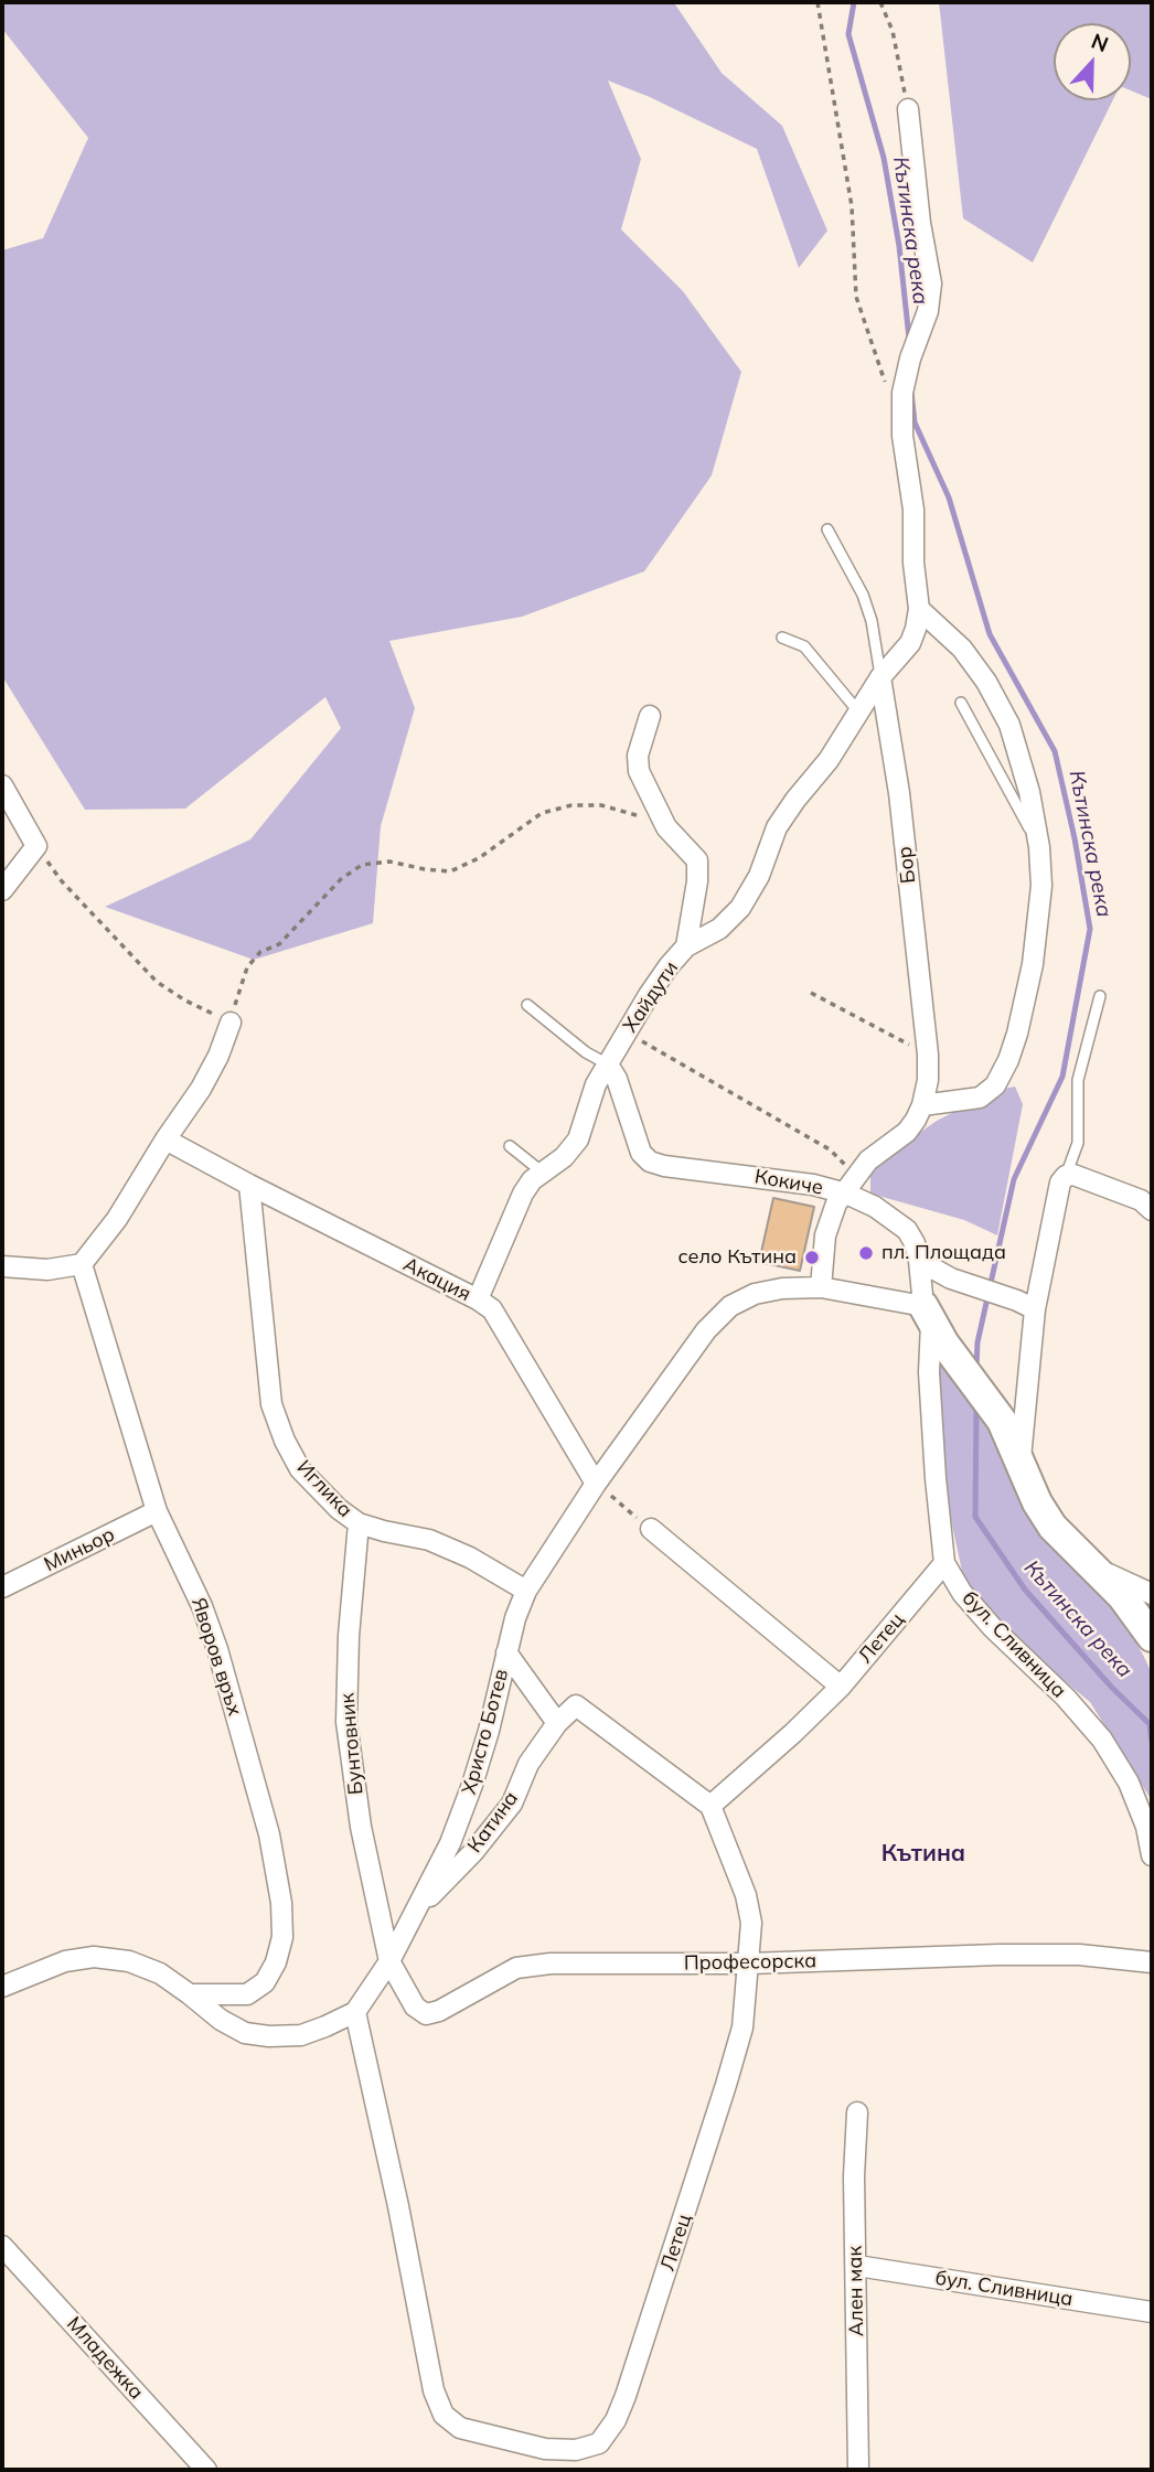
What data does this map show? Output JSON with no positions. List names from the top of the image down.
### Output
{
  "streets": {
    "street": [
      "Бор",
      "Хайдути",
      "Кокиче",
      "Акация",
      "Иглика",
      "Миньор",
      "Летец",
      "бул. Сливница",
      "Яворов връх",
      "Христо Ботев",
      "Бунтовник",
      "Катина",
      "Професорска",
      "Ален мак",
      "Младежка"
    ]
  },
  "crossings": [
    ["Бор", "Хайдути"],
    ["Бор", "Кокиче"],
    ["Бор", "Христо Ботев"],
    ["Хайдути", "Кокиче"],
    ["Хайдути", "Акация"],
    ["Акация", "Иглика"],
    ["Акация", "Христо Ботев"],
    ["Иглика", "Христо Ботев"],
    ["Иглика", "Бунтовник"],
    ["Миньор", "Яворов връх"],
    ["Летец", "бул. Сливница"],
    ["Летец", "Христо Ботев"],
    ["Летец", "Професорска"],
    ["бул. Сливница", "Христо Ботев"],
    ["бул. Сливница", "Ален мак"],
    ["Яворов връх", "Христо Ботев"],
    ["Христо Ботев", "Бунтовник"],
    ["Христо Ботев", "Катина"],
    ["Христо Ботев", "Професорска"],
    ["Бунтовник", "Професорска"]
  ],
  "districts": ["Кътина"],
  "water": ["Кътинска река"],
  "places": ["пл. Площада", "село Кътина"],
  "north": "top"
}
